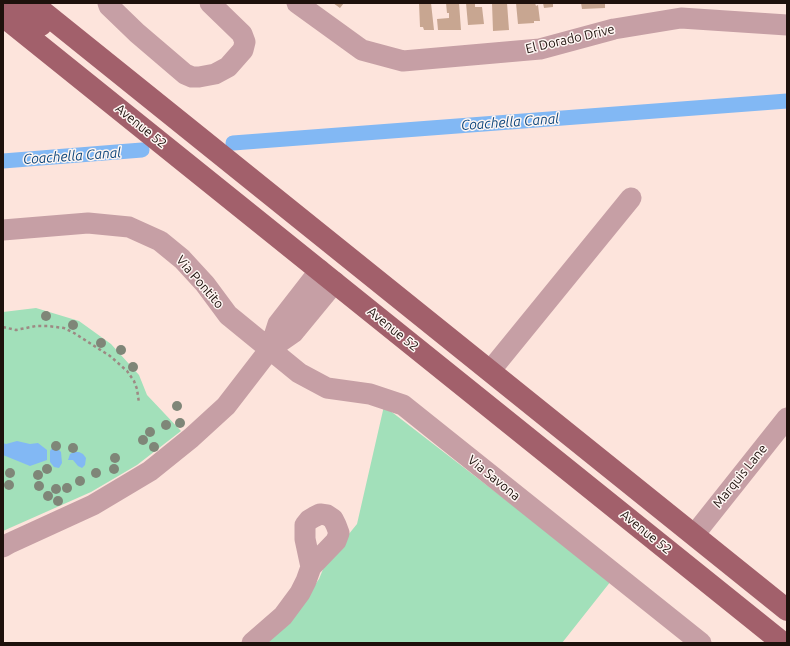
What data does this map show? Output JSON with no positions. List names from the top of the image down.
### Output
{
  "streets": {
    "main road": ["Avenue 52"],
    "street": [
      "El Dorado Drive",
      "Via Pontito",
      "Marquis Lane",
      "Via Savona"
    ]
  },
  "crossings": [
    ["Via Pontito", "Via Savona"]
  ],
  "water": ["Coachella Canal"]
}
